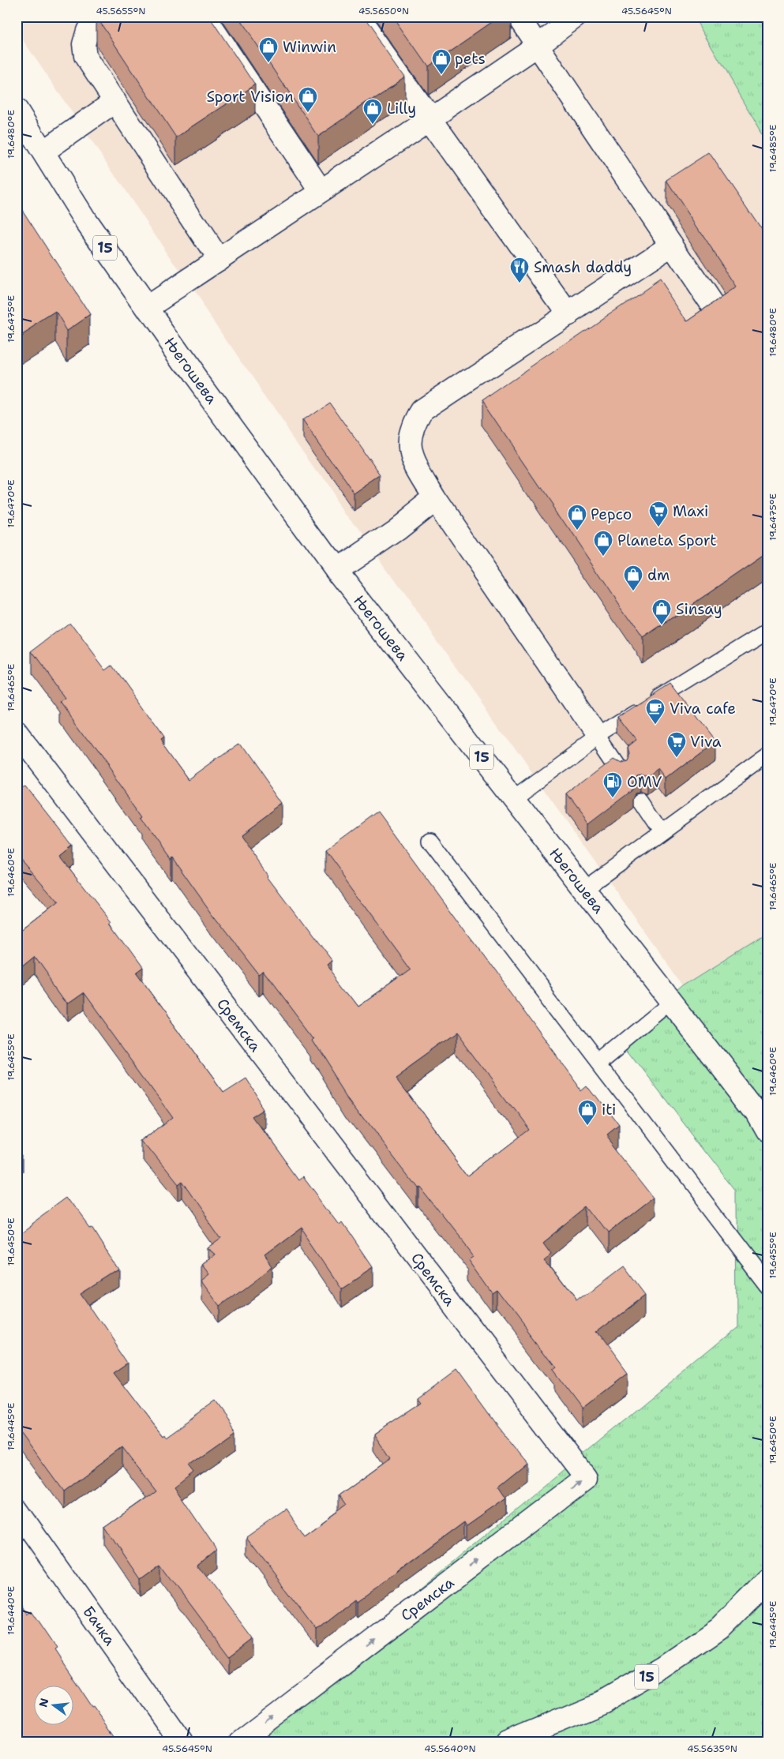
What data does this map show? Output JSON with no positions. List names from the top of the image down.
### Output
{
  "streets": {
    "street": [
      "15",
      "Његошева",
      "Сремска",
      "Бачка"
    ]
  },
  "places": {
    "shop": [
      "Winwin",
      "pets",
      "Sport Vision",
      "Lilly",
      "Pepco",
      "Planeta Sport",
      "dm",
      "Sinsay",
      "iti"
    ],
    "restaurant": ["Smash daddy"],
    "supermarket": ["Maxi", "Viva"],
    "cafe": ["Viva cafe"],
    "fuel station": ["OMV"]
  },
  "north": "left",
  "coordinates": [
    "45.5655°N",
    "45.5650°N",
    "45.5645°N",
    "19.6480°E",
    "19.6485°E",
    "19.6475°E",
    "19.6470°E",
    "19.6465°E",
    "19.6460°E",
    "19.6455°E",
    "19.6450°E",
    "19.6445°E",
    "19.6440°E",
    "45.5640°N",
    "45.5635°N"
  ]
}
